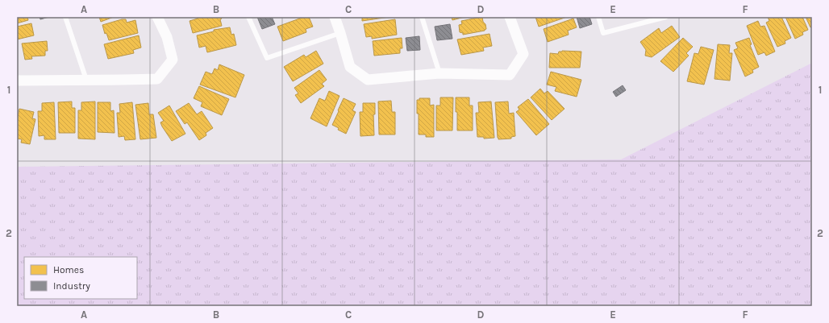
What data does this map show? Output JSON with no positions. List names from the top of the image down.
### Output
{
  "legend": ["Homes", "Industry"],
  "grid": {
    "columns": [
      "A",
      "B",
      "C",
      "D",
      "E",
      "F"
    ],
    "rows": ["1", "2"]
  }
}
